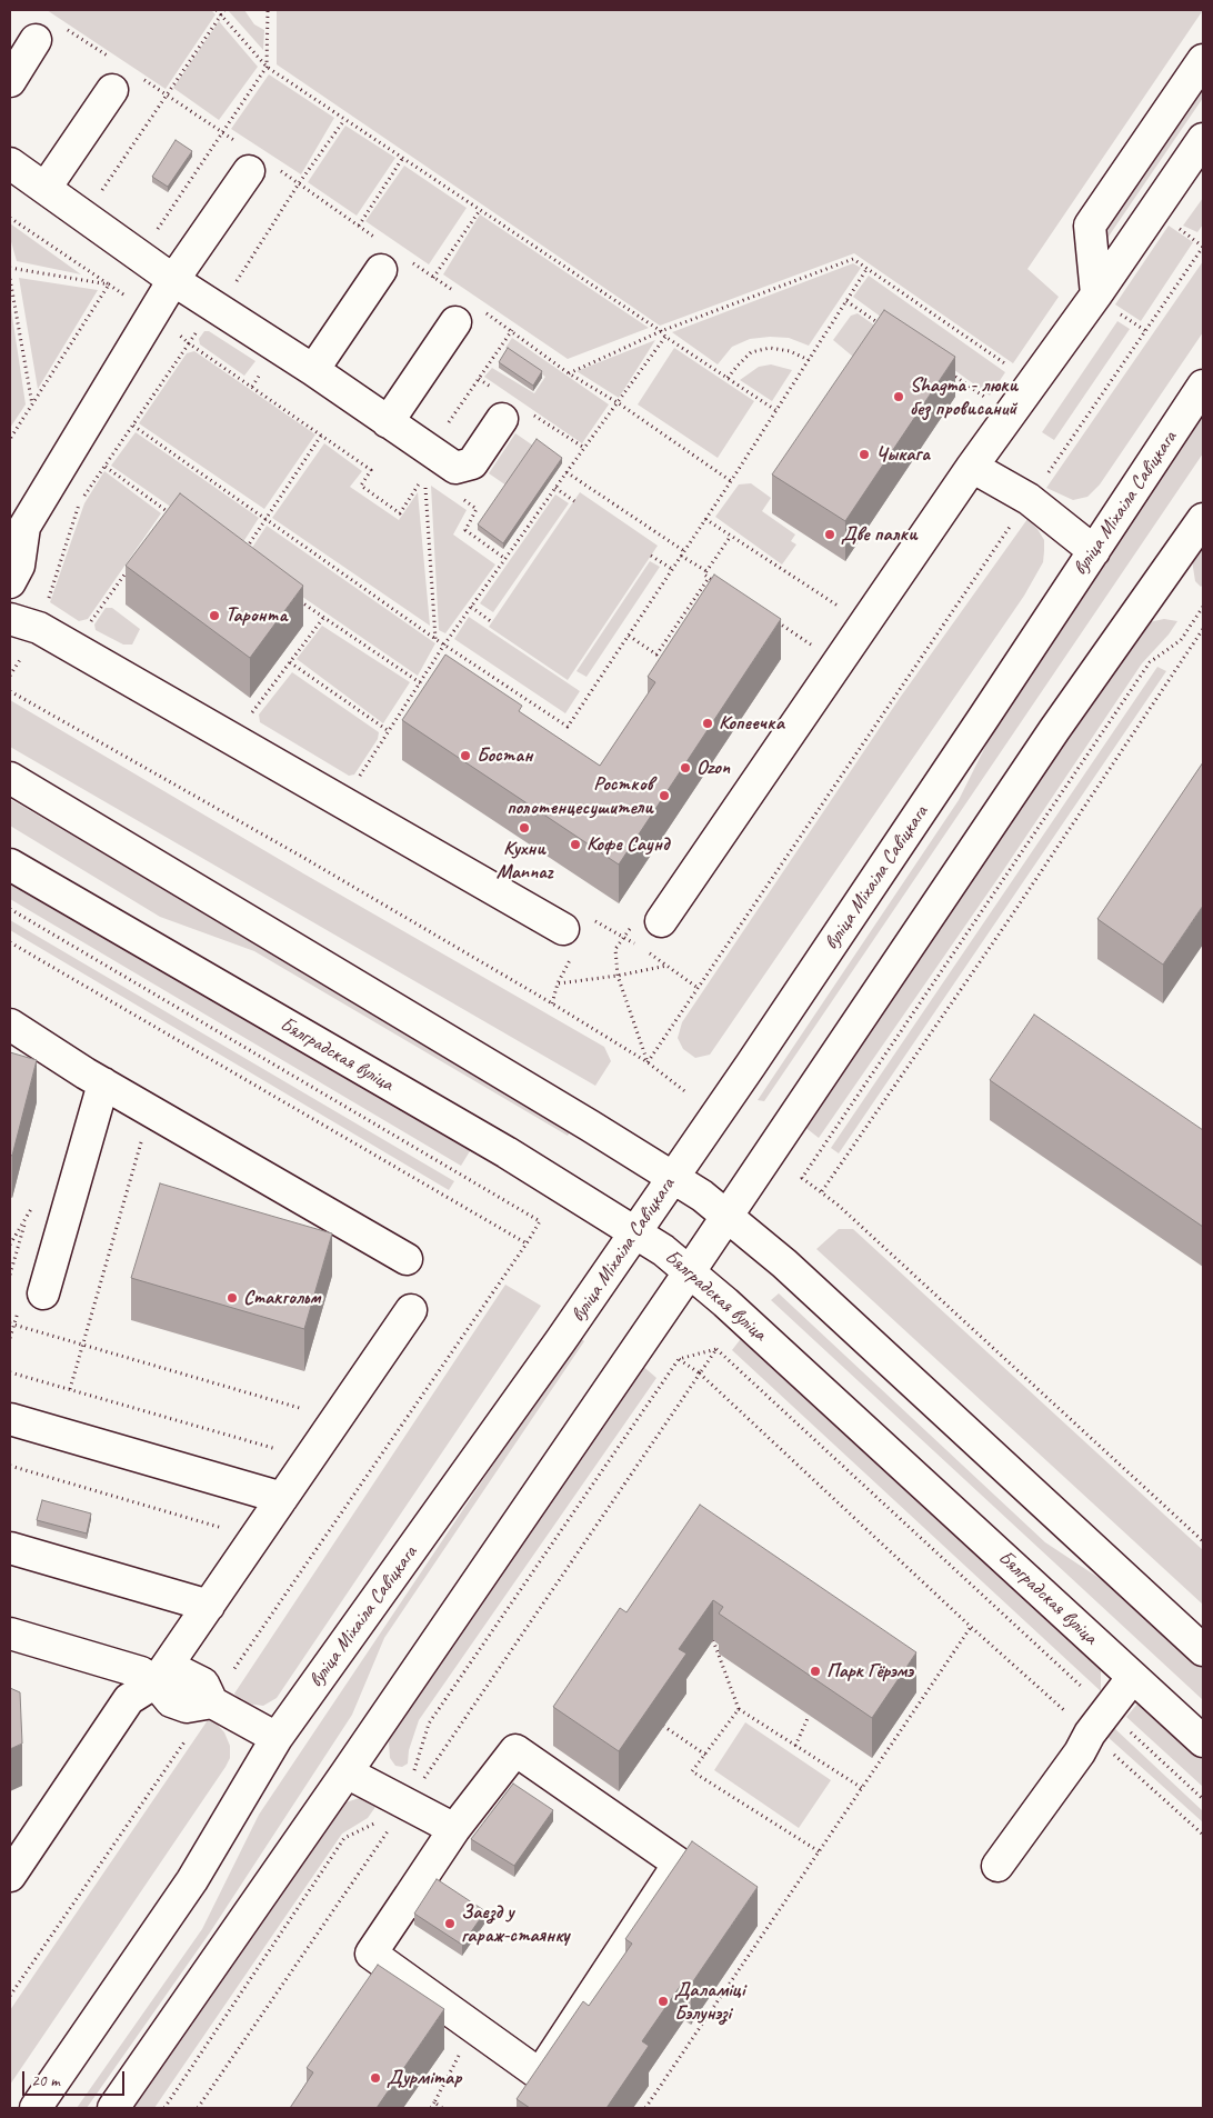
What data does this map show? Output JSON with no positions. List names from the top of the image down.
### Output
{
  "streets": {
    "street": ["вуліца Міхаіла Савіцкага", "Бялградская вуліца"]
  },
  "crossings": [
    ["вуліца Міхаіла Савіцкага", "Бялградская вуліца"]
  ],
  "places": [
    "Shagma - люки без провисаний",
    "Чыкага",
    "Две палки",
    "Таронта",
    "Копеечка",
    "Бостан",
    "Ozon",
    "Ростков полотенцесушители",
    "Кухни Mannaz",
    "Кофе Саунд",
    "Стакгольм",
    "Парк Гёрэмэ",
    "Заезд у гараж-стаянку",
    "Даламіці Бэлунэзі",
    "Дурмітар"
  ],
  "scale_bar": "20 m"
}
